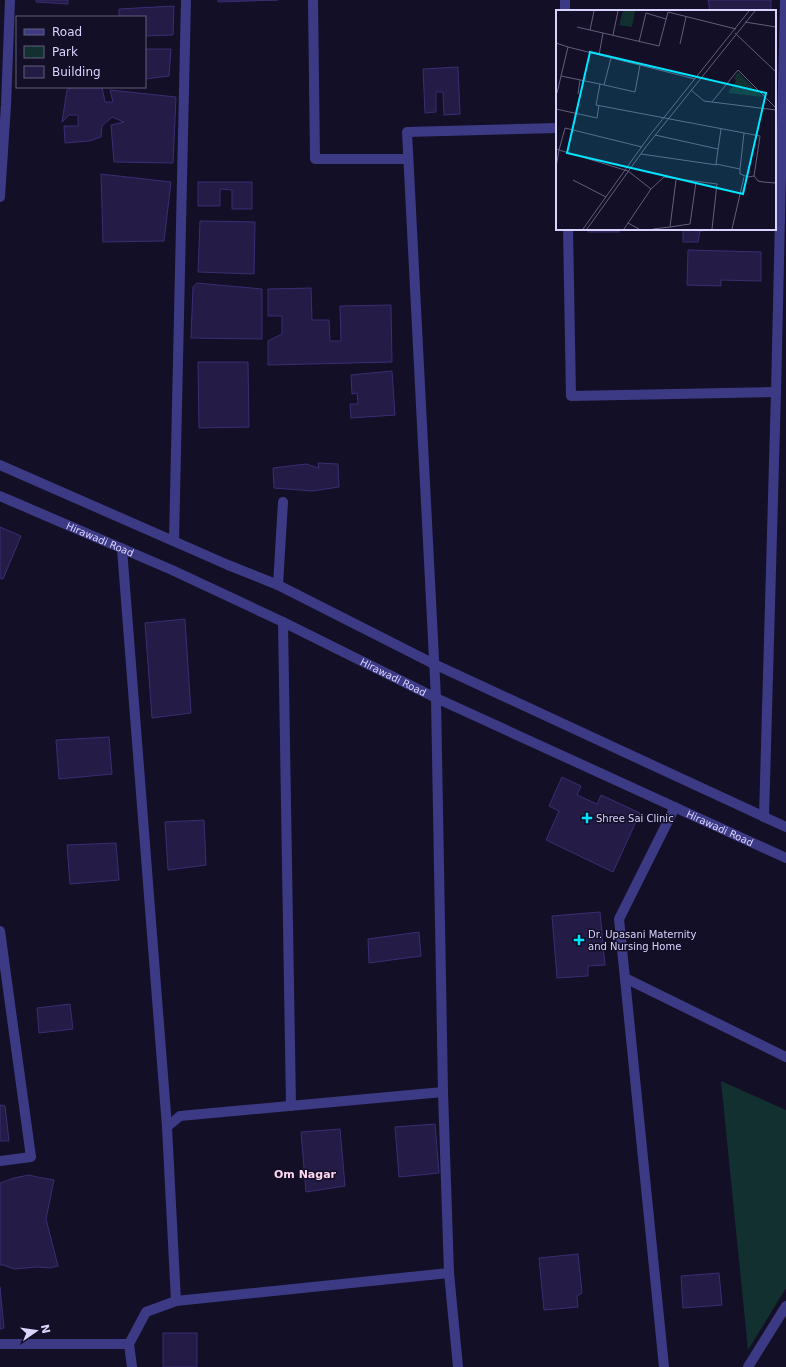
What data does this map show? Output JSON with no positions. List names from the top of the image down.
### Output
{
  "streets": {
    "street": ["Hirawadi Road"]
  },
  "districts": ["Om Nagar"],
  "places": {
    "health": ["Shree Sai Clinic", "Dr. Upasani Maternity and Nursing Home"]
  },
  "legend": ["Road", "Park", "Building"],
  "north": "right"
}
